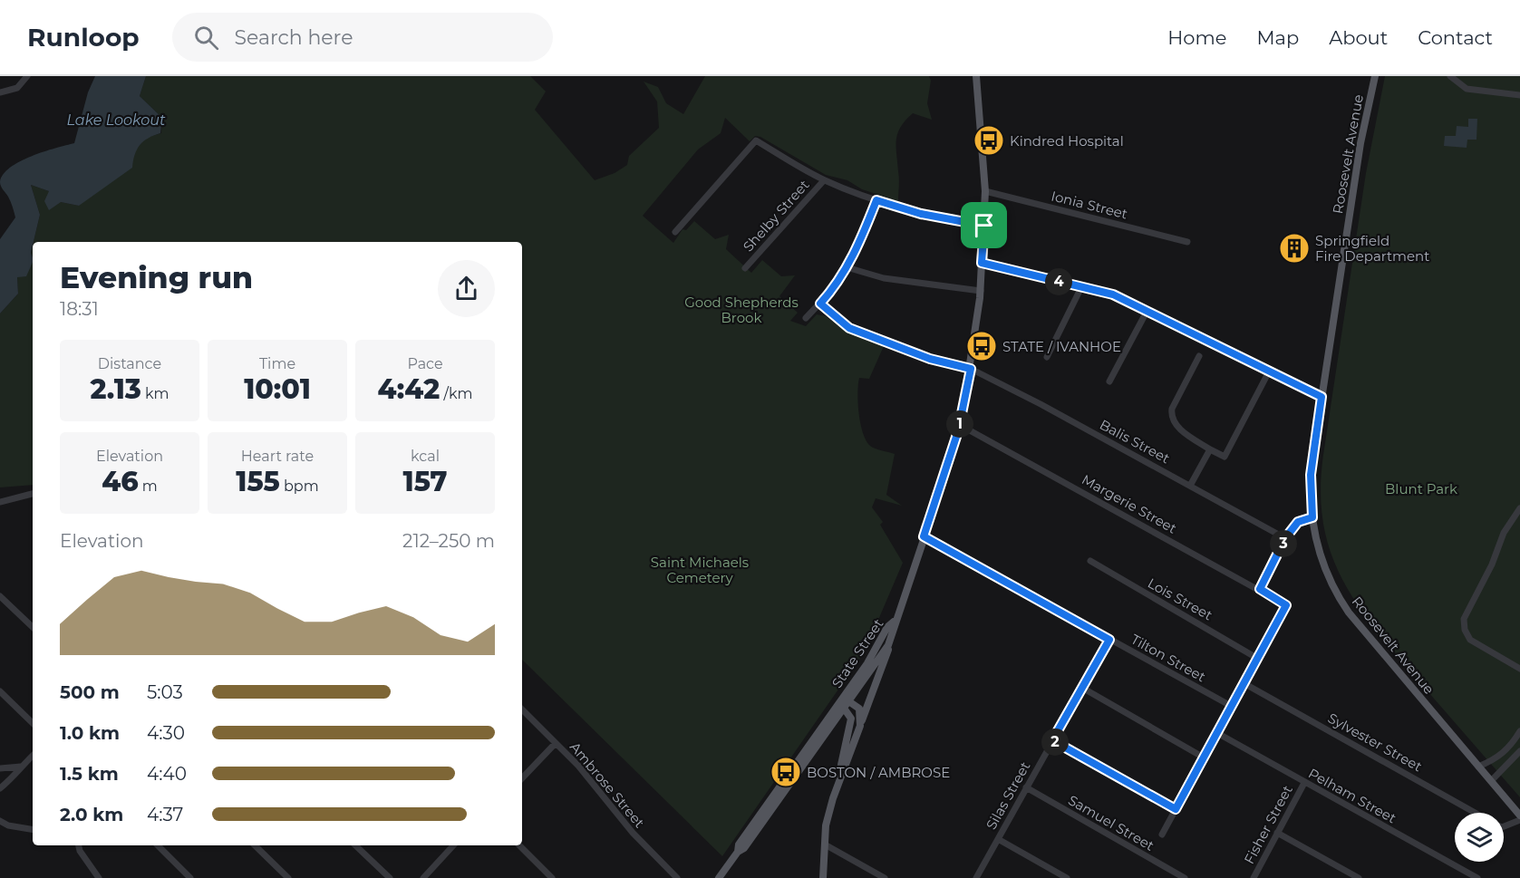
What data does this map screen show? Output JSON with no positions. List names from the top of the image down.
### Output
{
  "streets": {
    "main road": ["Roosevelt Avenue", "State Street"],
    "street": [
      "Ionia Street",
      "Shelby Street",
      "Balis Street",
      "Margerie Street",
      "Lois Street",
      "Tilton Street",
      "Sylvester Street",
      "Ambrose Street",
      "Silas Street",
      "Pelham Street",
      "Samuel Street",
      "Fisher Street"
    ]
  },
  "crossings": [
    ["Ionia Street", "State Street"],
    ["Balis Street", "State Street"],
    ["Margerie Street", "Lois Street"],
    ["Margerie Street", "State Street"],
    ["State Street", "Tilton Street"],
    ["Tilton Street", "Silas Street"],
    ["Silas Street", "Samuel Street"],
    ["Pelham Street", "Fisher Street"]
  ],
  "water": ["Lake Lookout"],
  "parks": ["Good Shepherds Brook", "Blunt Park", "Saint Michaels Cemetery"],
  "places": {
    "bus stop": ["Kindred Hospital", "STATE / IVANHOE", "BOSTON / AMBROSE"],
    "building": ["Springfield Fire Department"]
  },
  "page": {
    "header": "Runloop",
    "search": "Search here",
    "nav": [
      "Home",
      "Map",
      "About",
      "Contact"
    ],
    "heading": ["Evening run", "18:31"],
    "pins": [
      "4",
      "1",
      "3",
      "2"
    ],
    "stats": [
      ["Distance", "2.13 km"],
      ["Time", "10:01"],
      ["Pace", "4:42 /km"],
      ["Elevation", "46 m"],
      ["Heart rate", "155 bpm"],
      ["kcal", "157"]
    ],
    "chart": ["Elevation", "212–250 m"],
    "list": [
      {
        "name": "500 m",
        "note": "5:03"
      },
      {
        "name": "1.0 km",
        "note": "4:30"
      },
      {
        "name": "1.5 km",
        "note": "4:40"
      },
      {
        "name": "2.0 km",
        "note": "4:37"
      }
    ]
  }
}
